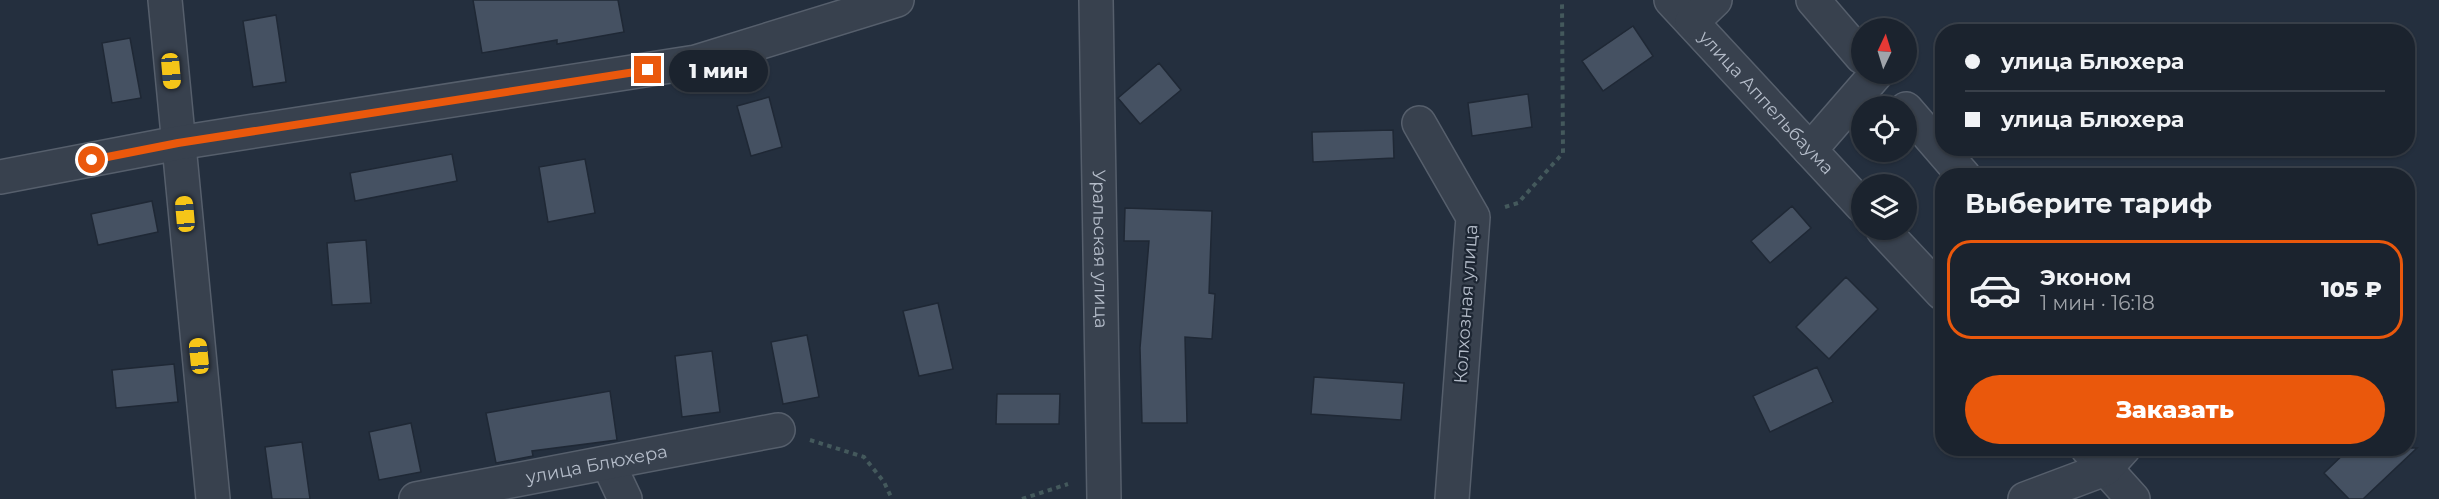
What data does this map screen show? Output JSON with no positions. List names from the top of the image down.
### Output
{
  "streets": {
    "street": [
      "улица Аппельбаума",
      "Уральская улица",
      "Колхозная улица",
      "улица Блюхера"
    ]
  },
  "north": "top",
  "page": {
    "banner": ["улица Блюхера", "улица Блюхера"],
    "bubble": "1 мин",
    "heading": "Выберите тариф",
    "list": [
      {
        "name": "Эконом",
        "note": "1 мин · 16:18",
        "value": "105 ₽"
      }
    ],
    "buttons": "Заказать"
  }
}
